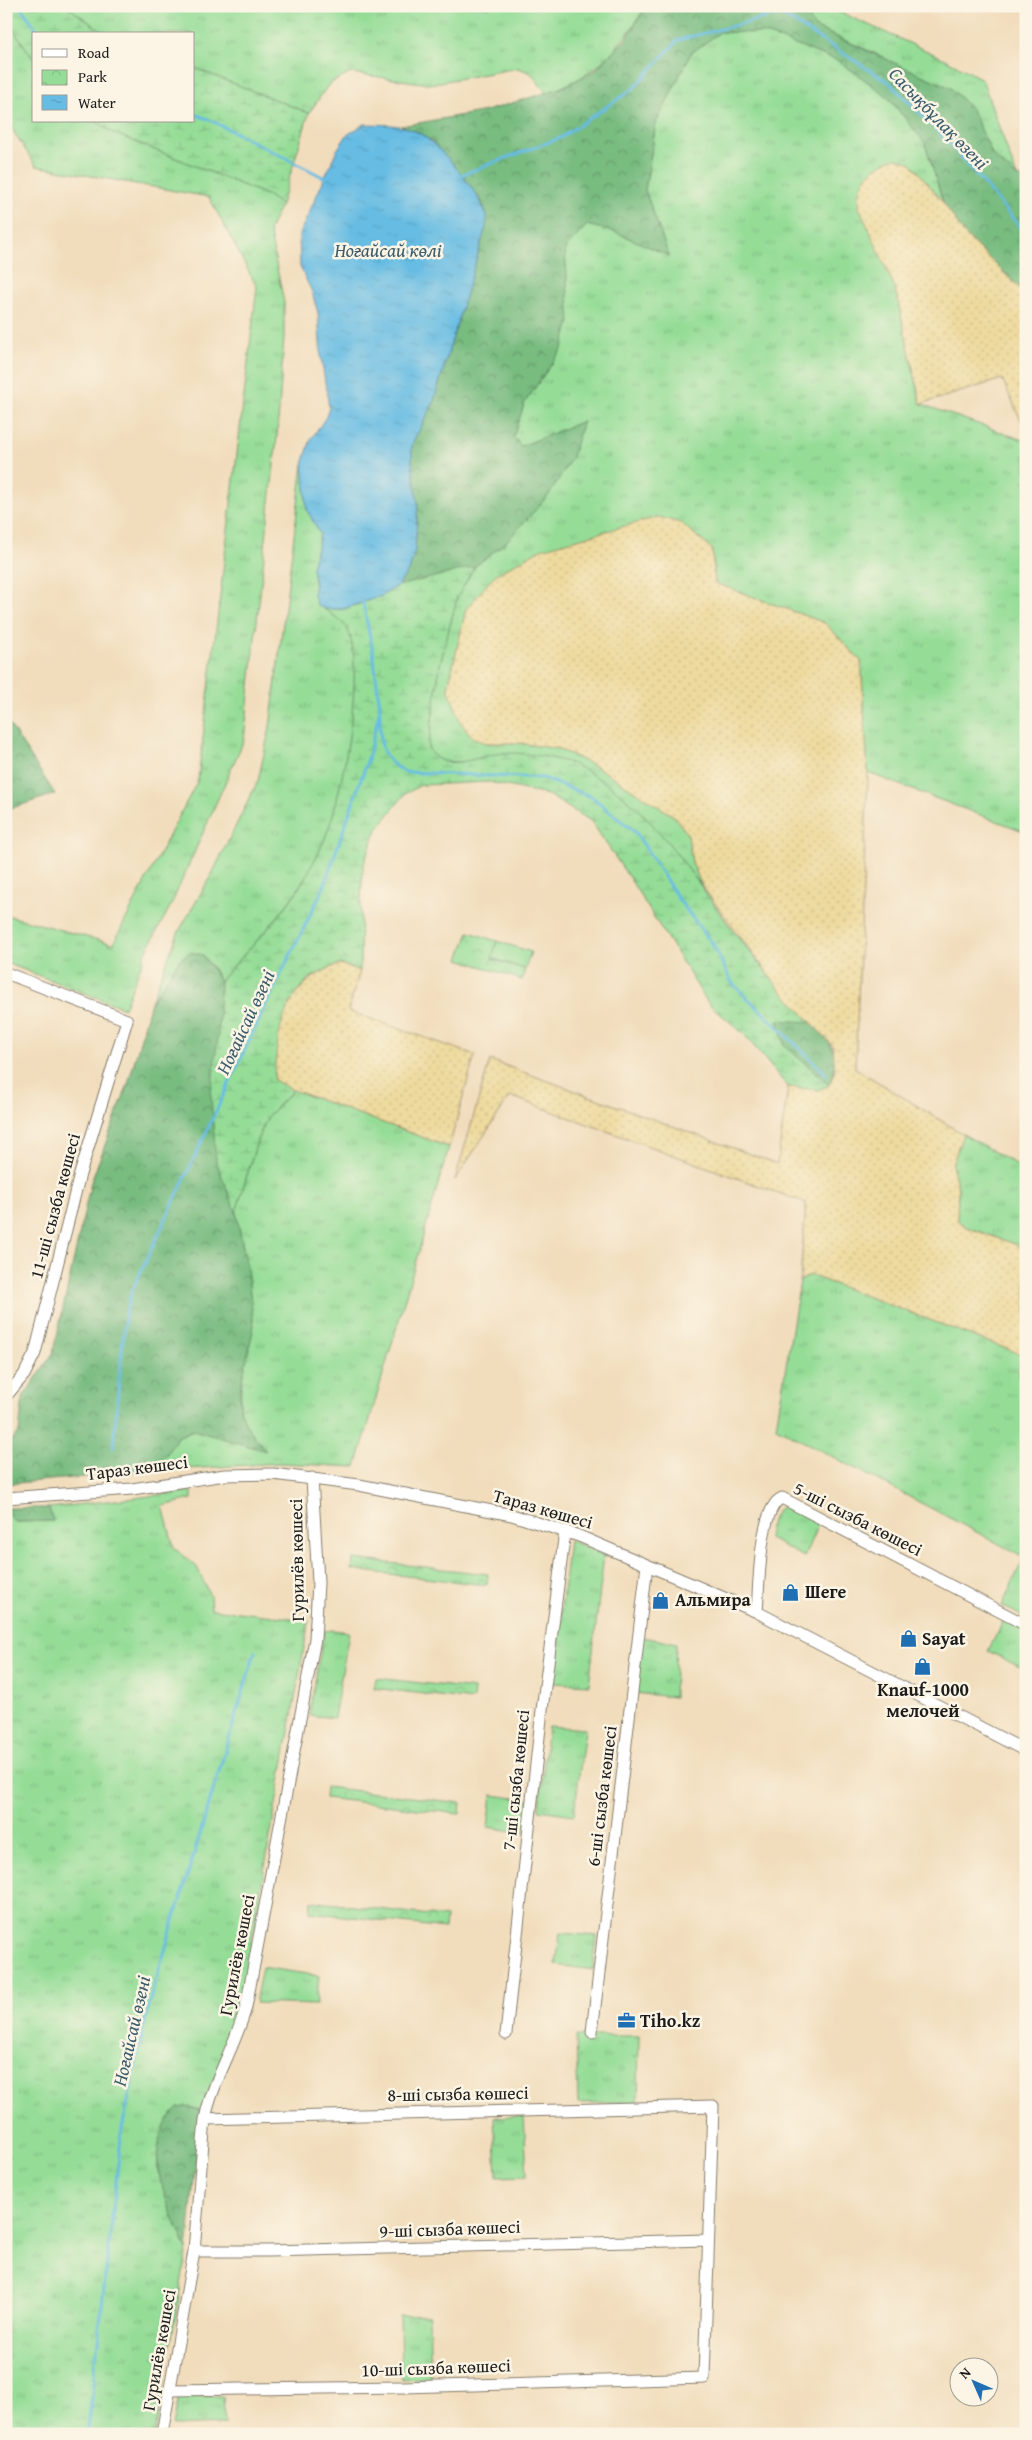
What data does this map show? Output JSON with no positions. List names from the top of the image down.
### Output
{
  "streets": {
    "street": [
      "11-ші сызба көшесі",
      "Тараз көшесі",
      "5-ші сызба көшесі",
      "Гурилёв көшесі",
      "7-ші сызба көшесі",
      "6-ші сызба көшесі",
      "8-ші сызба көшесі",
      "9-ші сызба көшесі",
      "10-ші сызба көшесі"
    ]
  },
  "crossings": [
    ["Тараз көшесі", "5-ші сызба көшесі"],
    ["Тараз көшесі", "Гурилёв көшесі"],
    ["Тараз көшесі", "7-ші сызба көшесі"],
    ["Тараз көшесі", "6-ші сызба көшесі"],
    ["Гурилёв көшесі", "8-ші сызба көшесі"],
    ["Гурилёв көшесі", "9-ші сызба көшесі"],
    ["Гурилёв көшесі", "10-ші сызба көшесі"],
    ["8-ші сызба көшесі", "9-ші сызба көшесі"],
    ["8-ші сызба көшесі", "10-ші сызба көшесі"],
    ["9-ші сызба көшесі", "10-ші сызба көшесі"]
  ],
  "water": ["Сасықбұлақ өзені", "Ноғайсай көлі", "Ноғайсай өзені"],
  "places": {
    "shop": [
      "Шеге",
      "Альмира",
      "Sayat",
      "Knauf-1000 мелочей"
    ],
    "office": ["Tiho.kz"]
  },
  "legend": ["Road", "Park", "Water"],
  "north": "top left"
}
